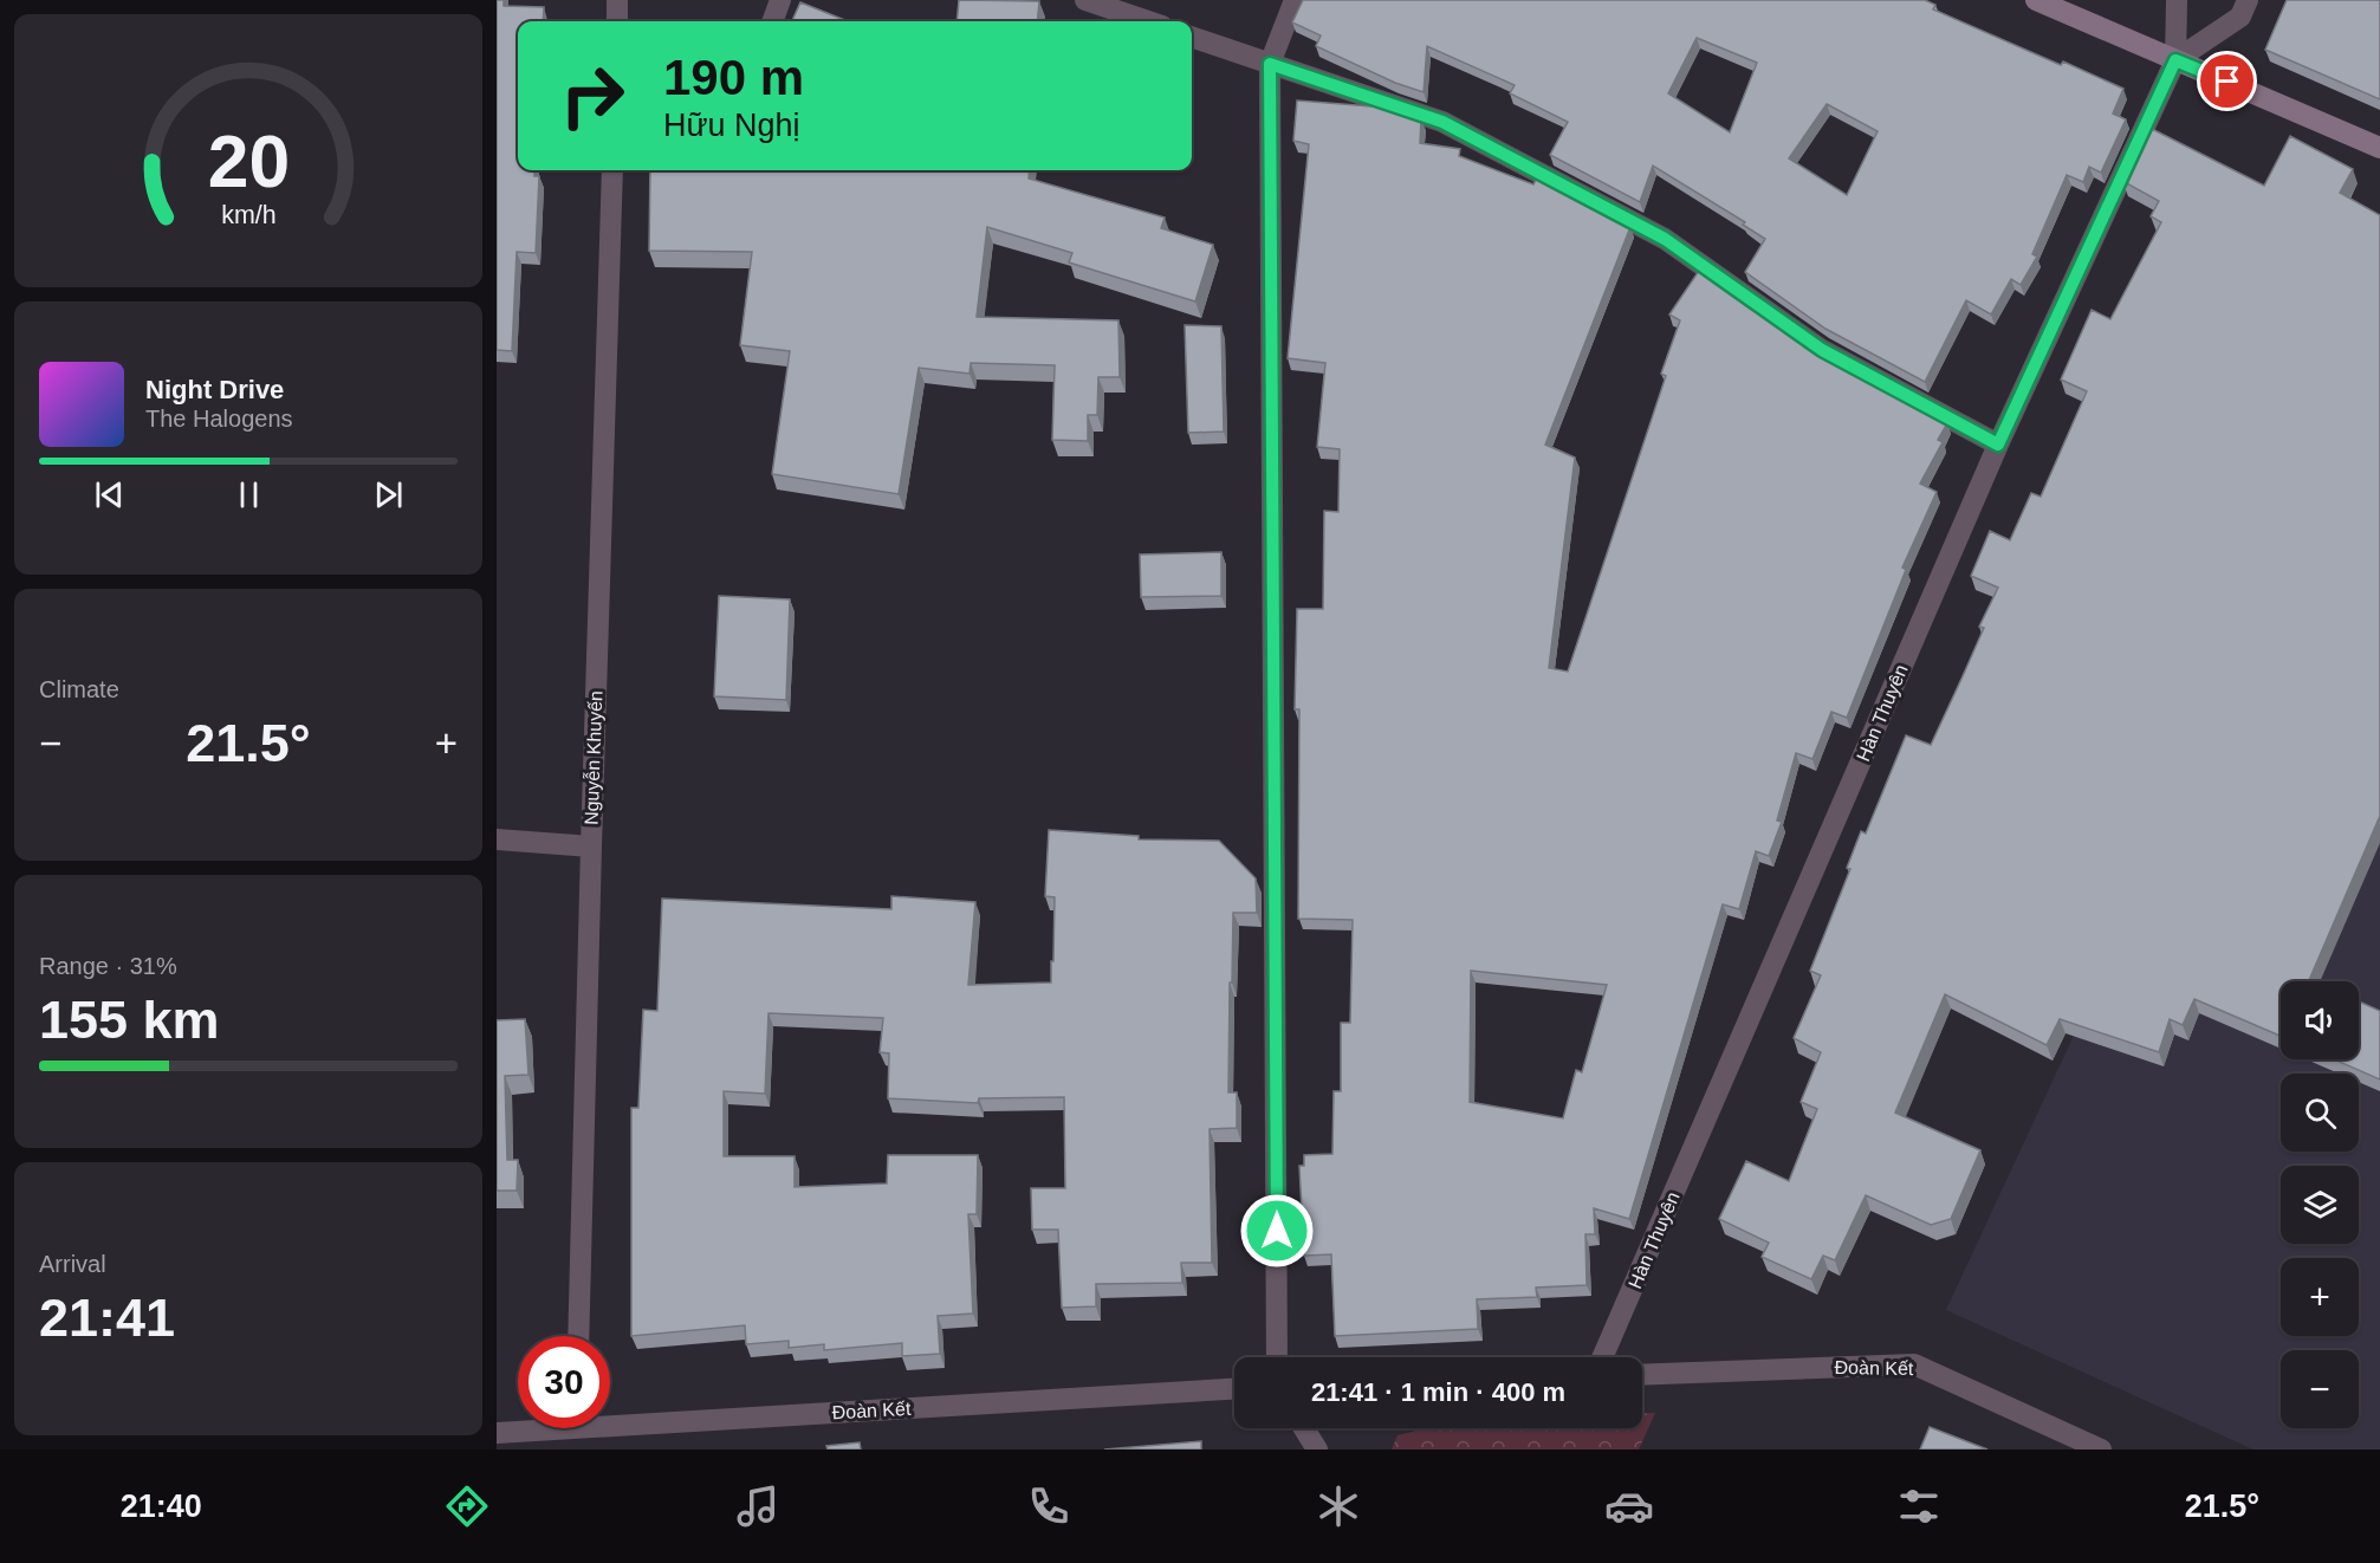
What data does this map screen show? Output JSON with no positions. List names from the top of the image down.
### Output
{
  "streets": {
    "street": ["Hàn Thuyên", "Nguyễn Khuyến", "Đoàn Kết"]
  },
  "page": {
    "turn": ["190 m", "Hữu Nghị"],
    "song": ["Night Drive", "The Halogens"],
    "tile": [
      "Climate",
      ["Range · 31%", "155 km"],
      ["Arrival", "21:41"]
    ],
    "heat": ["−", "21.5°", "+"],
    "map_buttons": ["+", "−"],
    "limit": "30",
    "trip": "21:41 · 1 min · 400 m",
    "tabs": ["21:40", "21.5°"],
    "gauge": ["20", "km/h"]
  }
}
